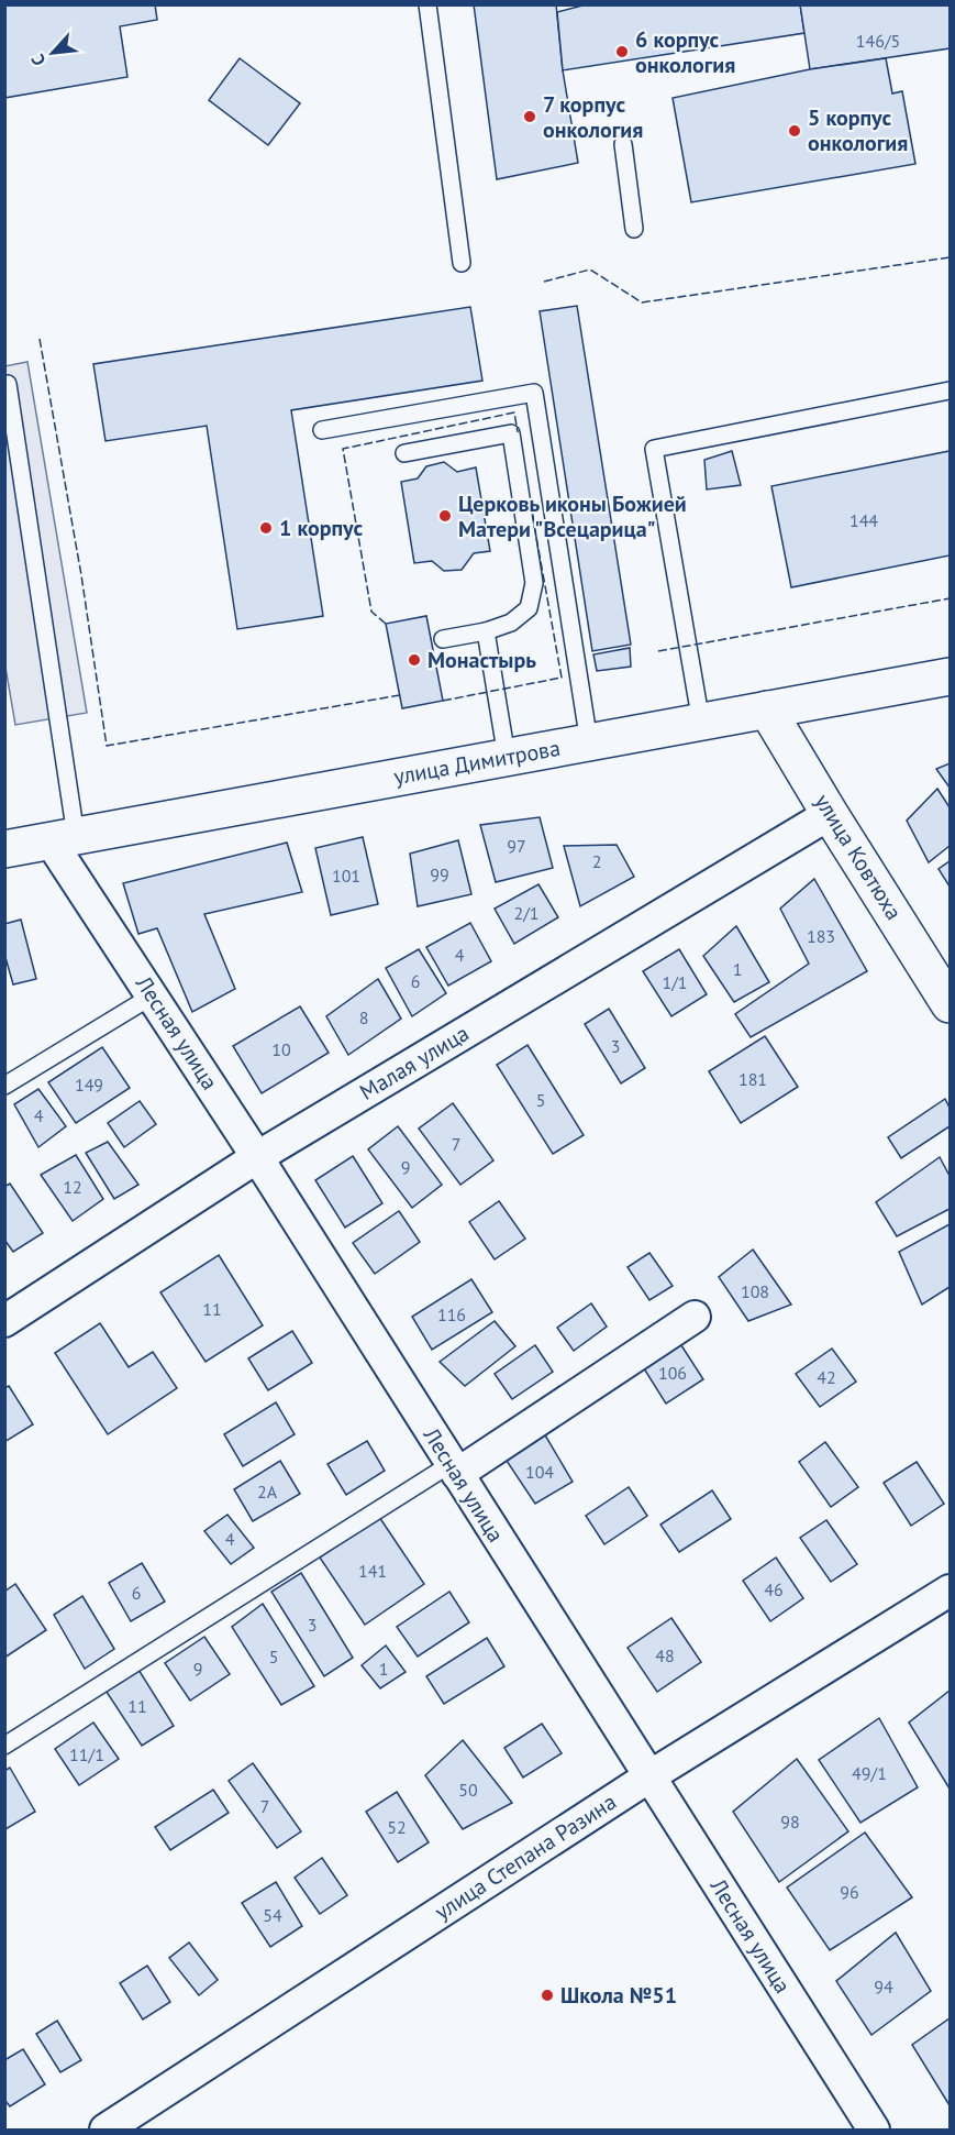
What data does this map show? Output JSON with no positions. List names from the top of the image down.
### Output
{
  "streets": {
    "street": [
      "улица Димитрова",
      "улица Ковтюха",
      "Лесная улица",
      "Малая улица",
      "улица Степана Разина"
    ]
  },
  "crossings": [
    ["улица Димитрова", "улица Ковтюха"],
    ["улица Димитрова", "Лесная улица"],
    ["улица Ковтюха", "Малая улица"],
    ["Лесная улица", "Малая улица"],
    ["Лесная улица", "улица Степана Разина"]
  ],
  "places": [
    "6 корпус онкология",
    "7 корпус онкология",
    "5 корпус онкология",
    "Церковь иконы Божией Матери \"Всецарица\"",
    "1 корпус",
    "Монастырь",
    "Школа №51"
  ],
  "house_numbers": [
    "146/5",
    "144",
    "97",
    "2",
    "99",
    "101",
    "2/1",
    "183",
    "4",
    "1",
    "6",
    "1/1",
    "8",
    "3",
    "10",
    "181",
    "149",
    "5",
    "4",
    "7",
    "9",
    "12",
    "108",
    "11",
    "116",
    "106",
    "42",
    "104",
    "2А",
    "4",
    "141",
    "46",
    "6",
    "3",
    "48",
    "5",
    "9",
    "1",
    "11",
    "11/1",
    "49/1",
    "50",
    "7",
    "98",
    "52",
    "96",
    "54",
    "94"
  ],
  "north": "bottom left"
}
